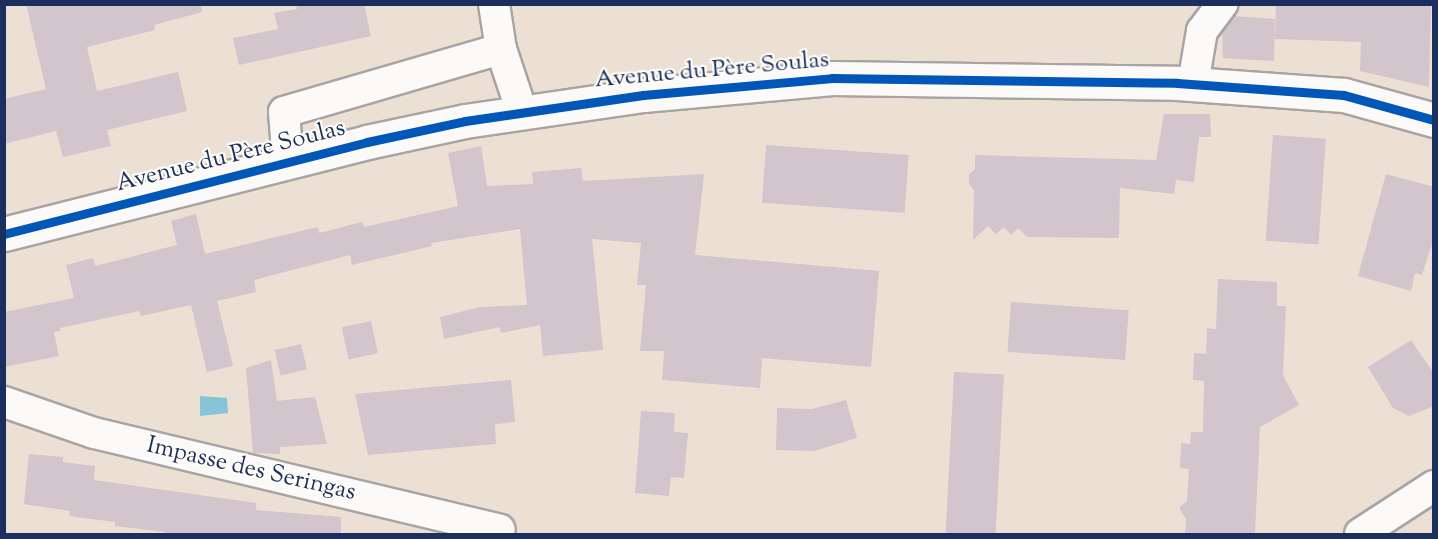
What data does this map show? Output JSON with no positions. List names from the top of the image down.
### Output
{
  "streets": {
    "main road": ["Avenue du Père Soulas"],
    "street": ["Impasse des Seringas"]
  }
}
